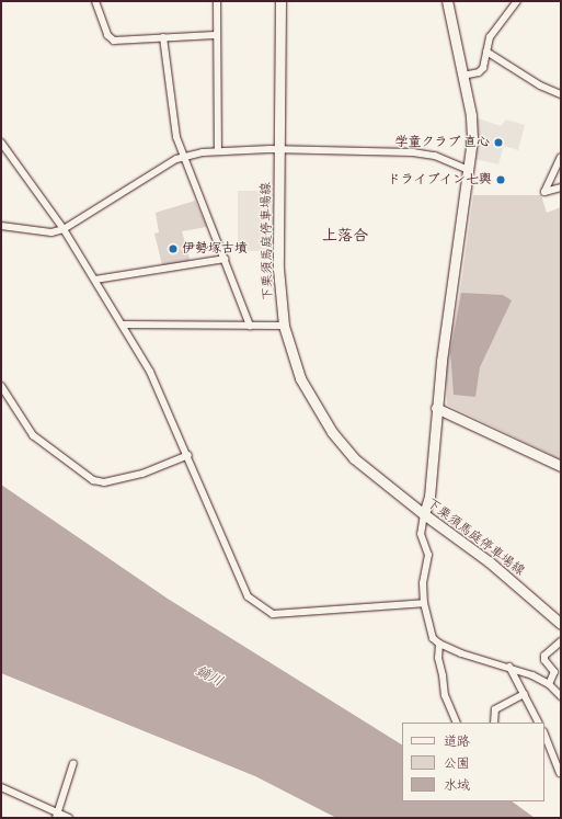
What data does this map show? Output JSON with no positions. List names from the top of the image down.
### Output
{
  "streets": {
    "main road": ["下栗須馬庭停車場線"]
  },
  "districts": ["上落合"],
  "water": ["鏑川"],
  "places": ["学童クラブ 直心", "ドライブイン七輿", "伊勢塚古墳"],
  "legend": ["道路", "公園", "水域"]
}
